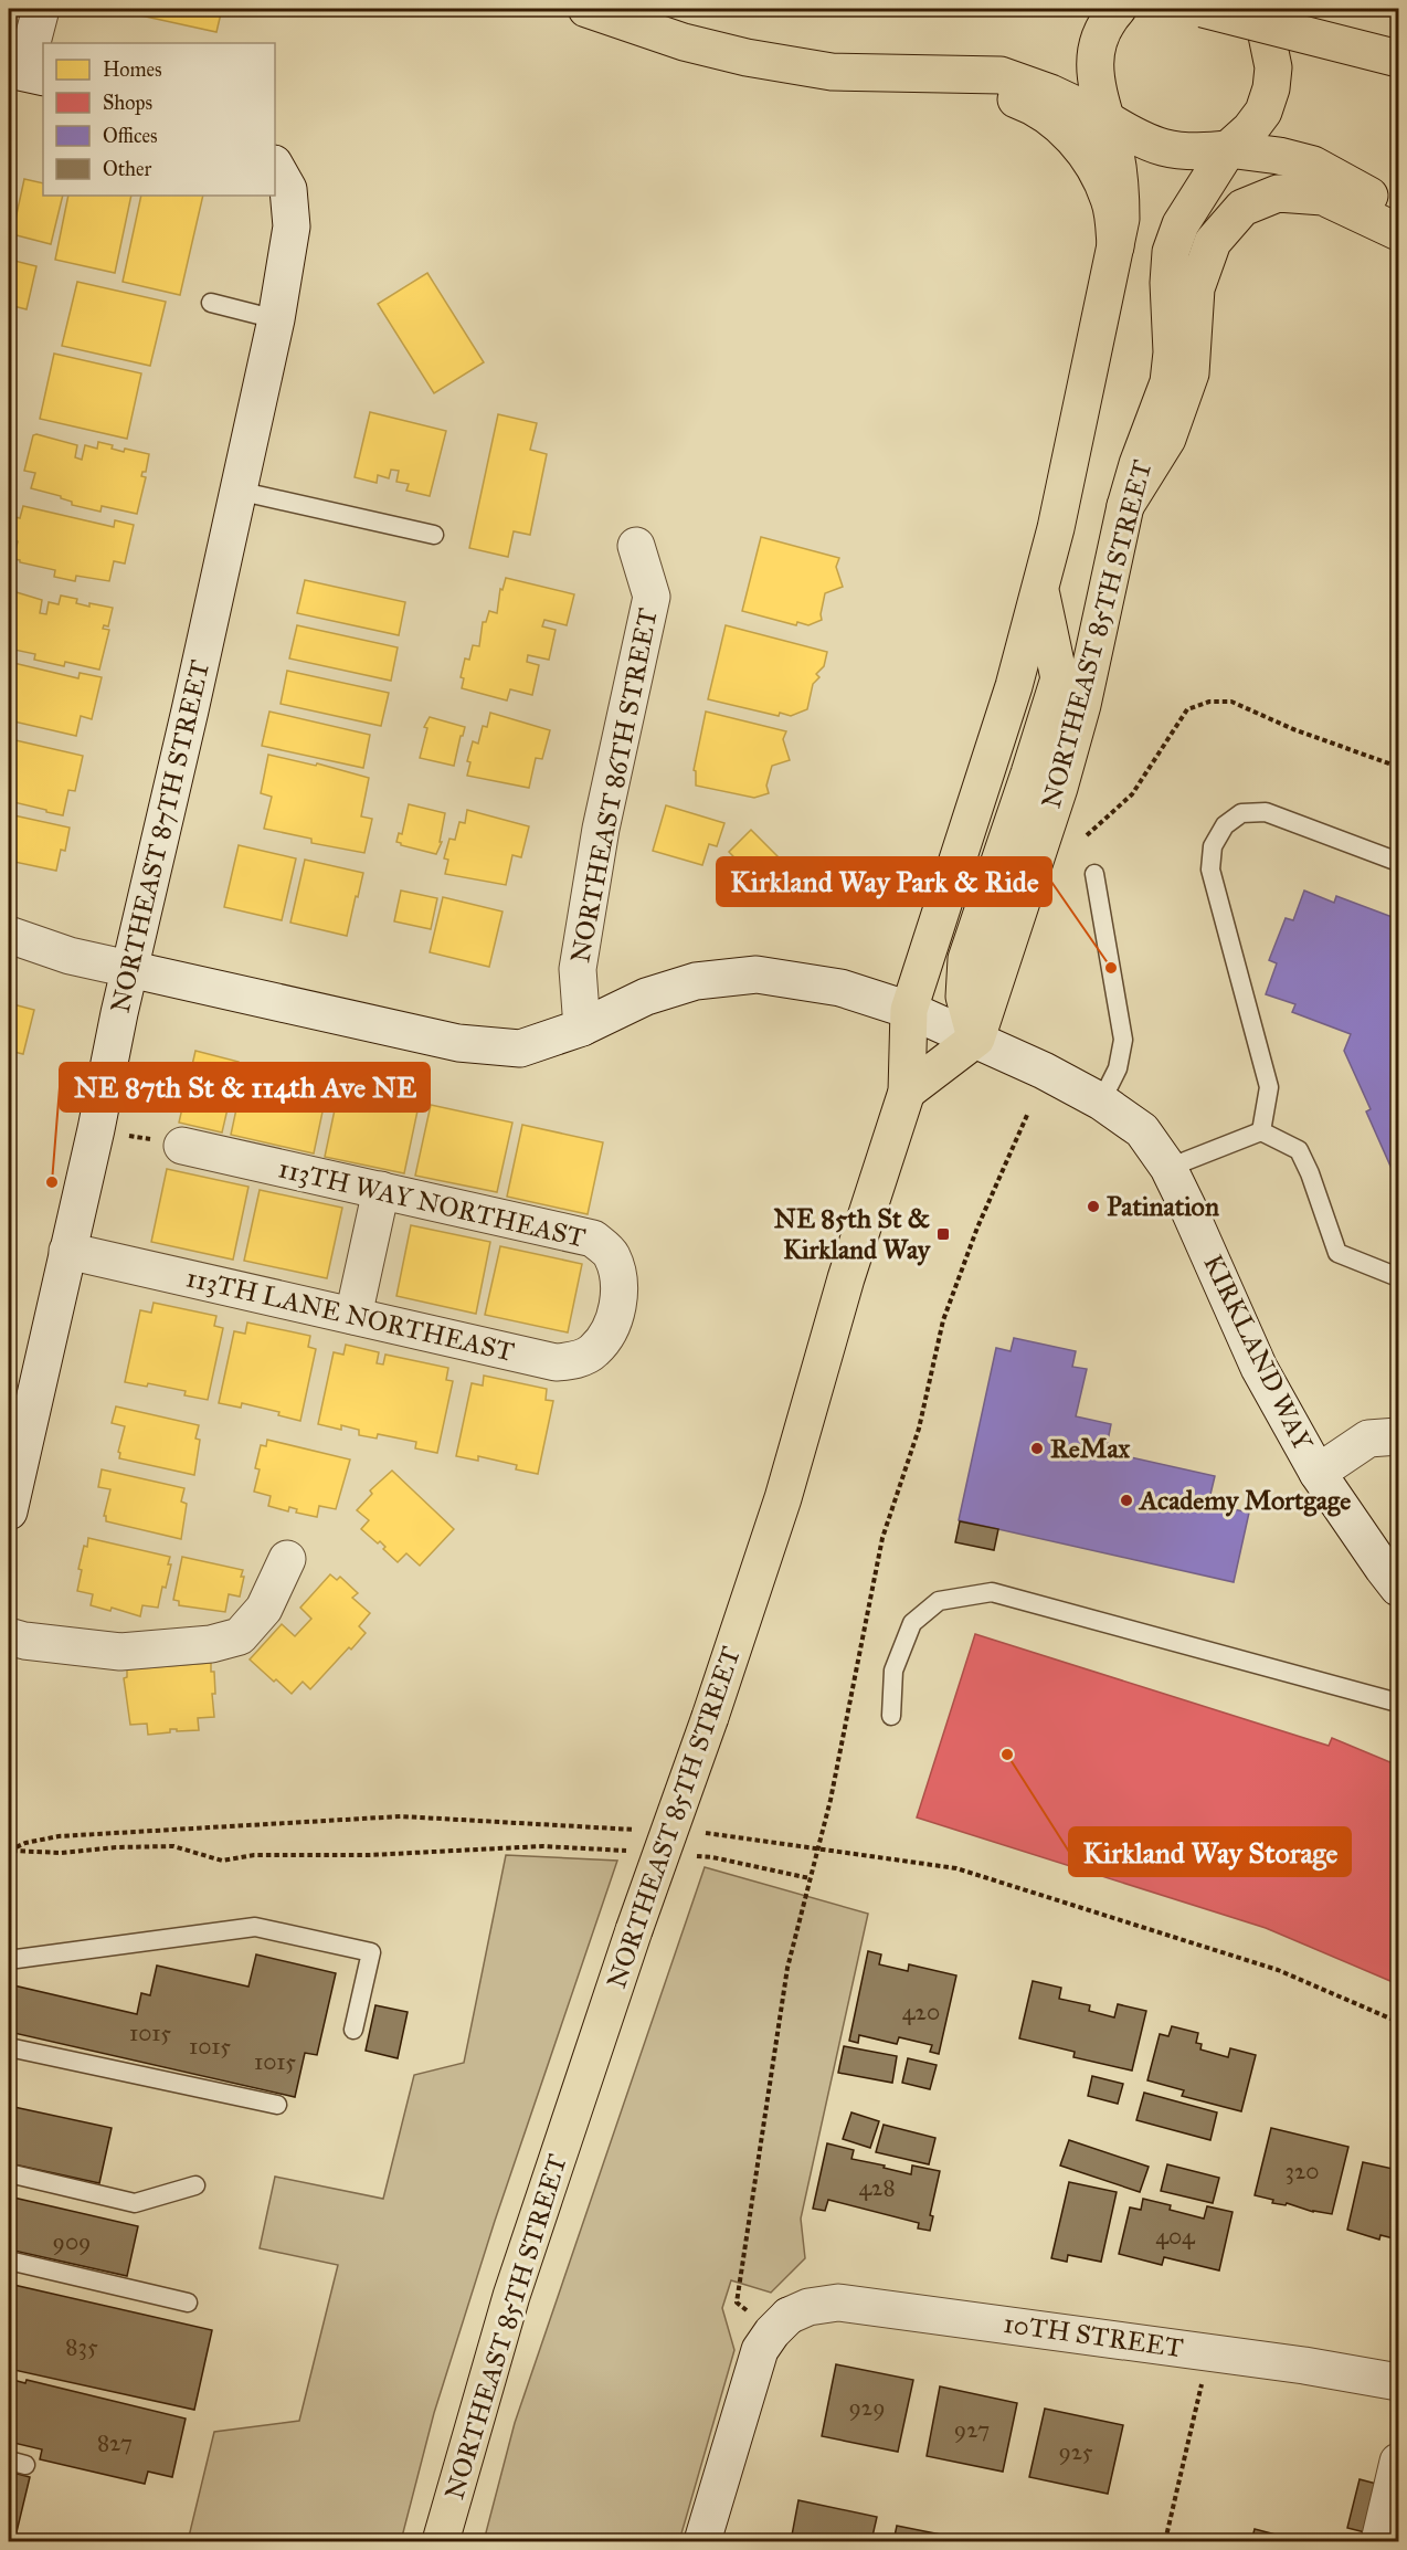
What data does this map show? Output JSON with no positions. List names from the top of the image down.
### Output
{
  "streets": {
    "main road": ["NORTHEAST 85TH STREET"],
    "street": [
      "NORTHEAST 86TH STREET",
      "NORTHEAST 87TH STREET",
      "113TH WAY NORTHEAST",
      "113TH LANE NORTHEAST",
      "KIRKLAND WAY",
      "10TH STREET"
    ]
  },
  "crossings": [
    ["NORTHEAST 85TH STREET", "KIRKLAND WAY"],
    ["NORTHEAST 86TH STREET", "KIRKLAND WAY"],
    ["NORTHEAST 87TH STREET", "113TH LANE NORTHEAST"],
    ["NORTHEAST 87TH STREET", "KIRKLAND WAY"],
    ["113TH WAY NORTHEAST", "113TH LANE NORTHEAST"]
  ],
  "places": {
    "other": [
      "Kirkland Way Park & Ride",
      "NE 87th St & 114th Ave NE",
      "Patination",
      "ReMax",
      "Academy Mortgage",
      "Kirkland Way Storage"
    ],
    "transit": ["NE 85th St & Kirkland Way"]
  },
  "house_numbers": [
    "420",
    "1015",
    "1015",
    "1015",
    "320",
    "428",
    "404",
    "909",
    "835",
    "929",
    "927",
    "827",
    "925"
  ],
  "legend": [
    "Homes",
    "Shops",
    "Offices",
    "Other"
  ]
}
